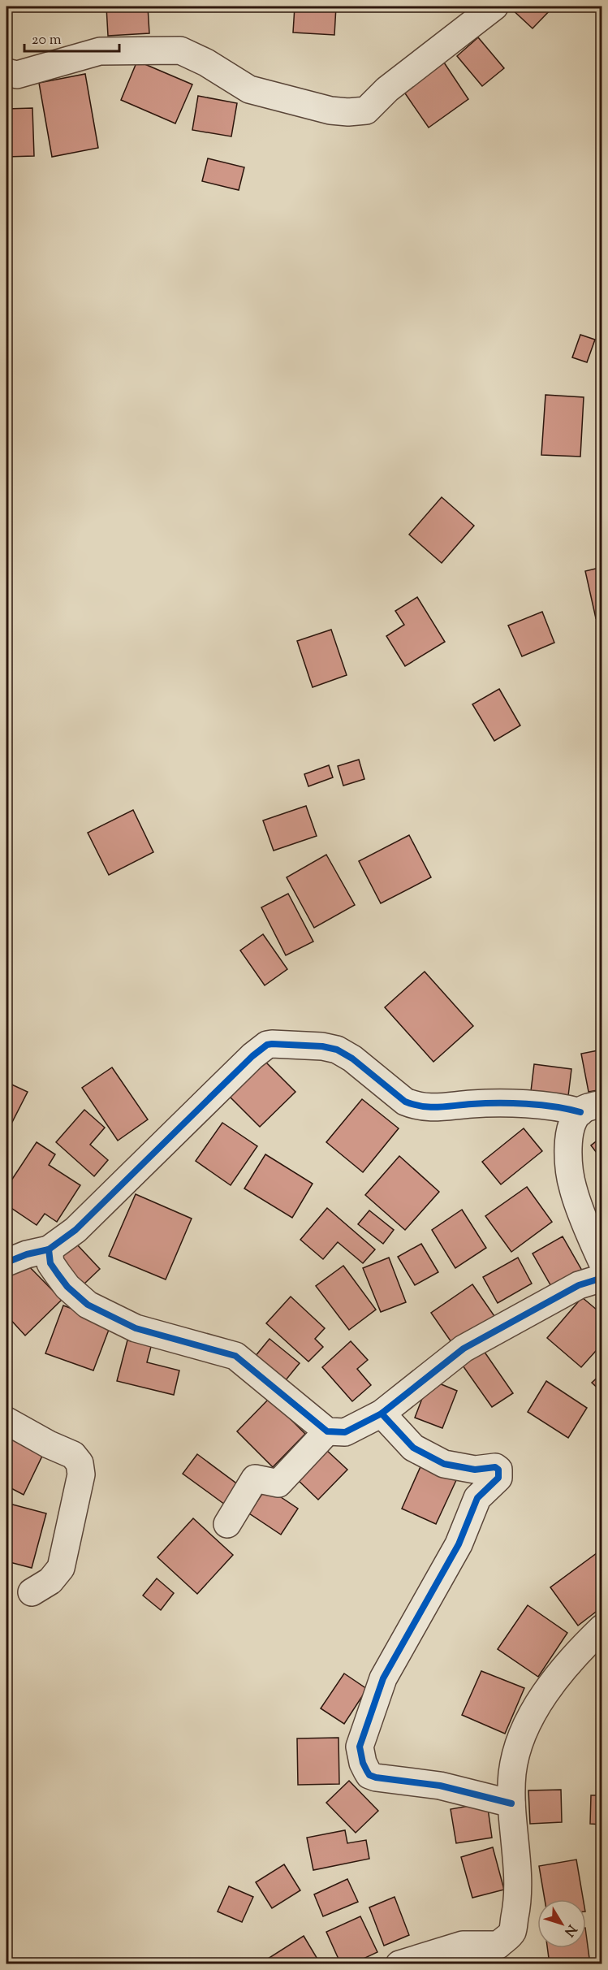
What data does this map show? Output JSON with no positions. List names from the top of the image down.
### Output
{
  "scale_bar": "20 m",
  "north": "bottom right"
}
